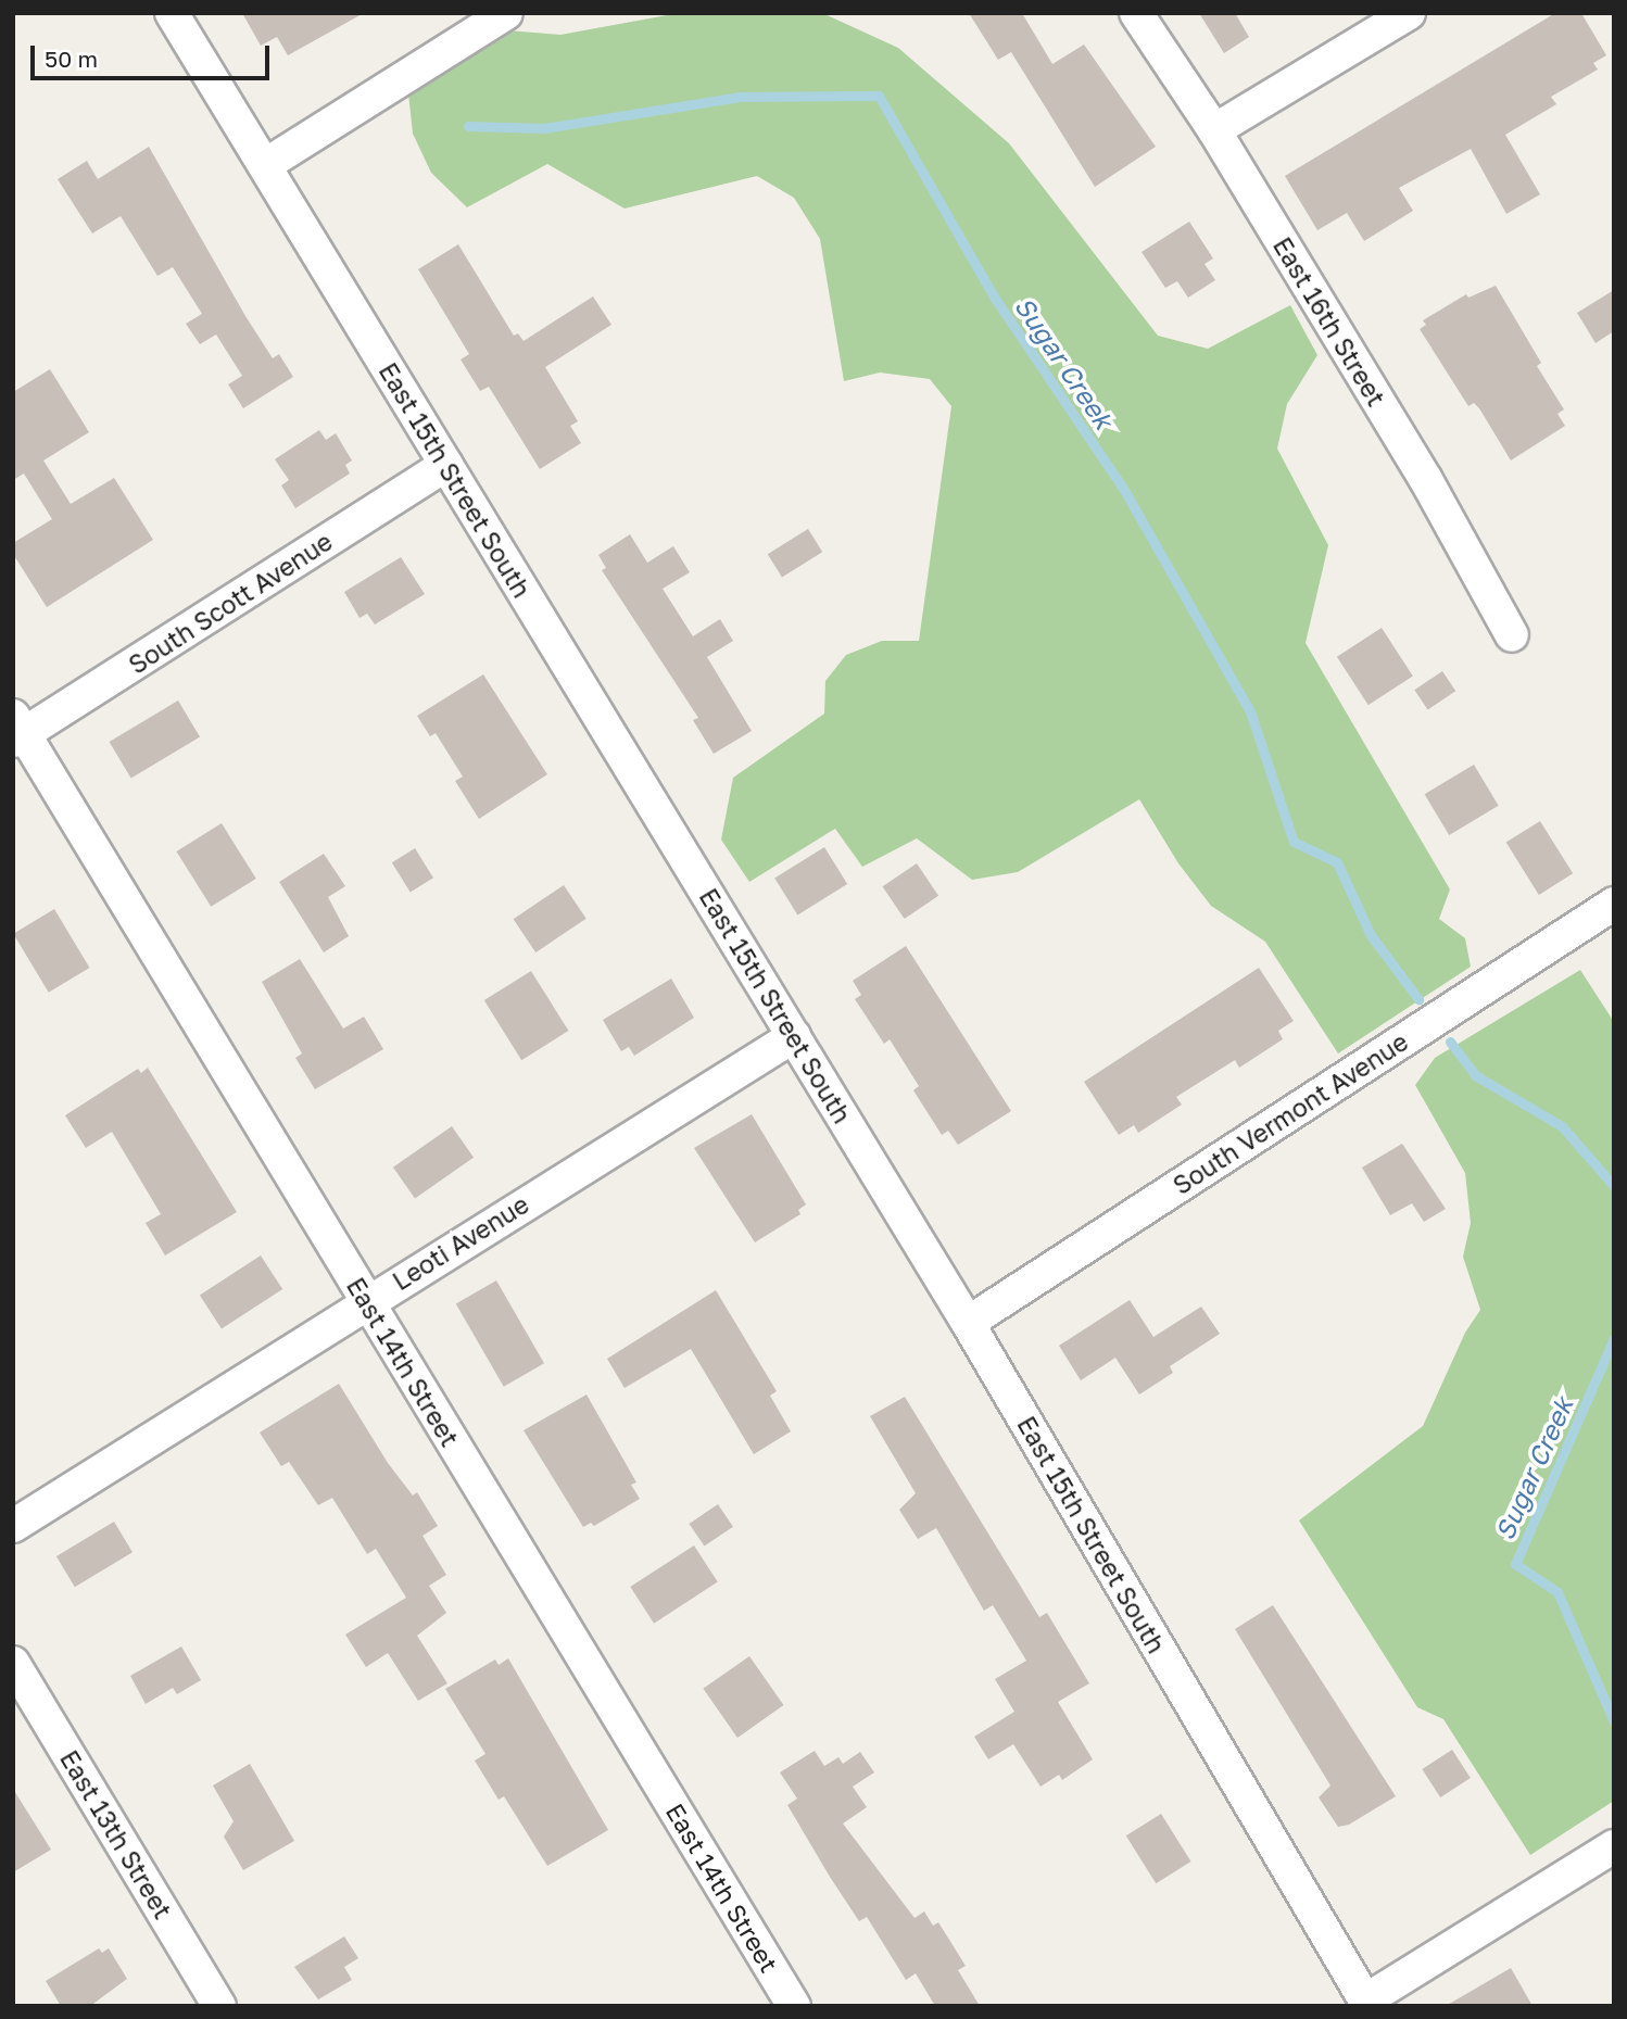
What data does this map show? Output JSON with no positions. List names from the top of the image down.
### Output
{
  "streets": {
    "street": [
      "East 16th Street",
      "East 15th Street South",
      "South Scott Avenue",
      "South Vermont Avenue",
      "Leoti Avenue",
      "East 14th Street",
      "East 13th Street"
    ]
  },
  "crossings": [
    ["East 15th Street South", "South Scott Avenue"],
    ["East 15th Street South", "South Vermont Avenue"],
    ["East 15th Street South", "Leoti Avenue"],
    ["South Scott Avenue", "East 14th Street"],
    ["Leoti Avenue", "East 14th Street"]
  ],
  "water": ["Sugar Creek"],
  "scale_bar": "50 m"
}
